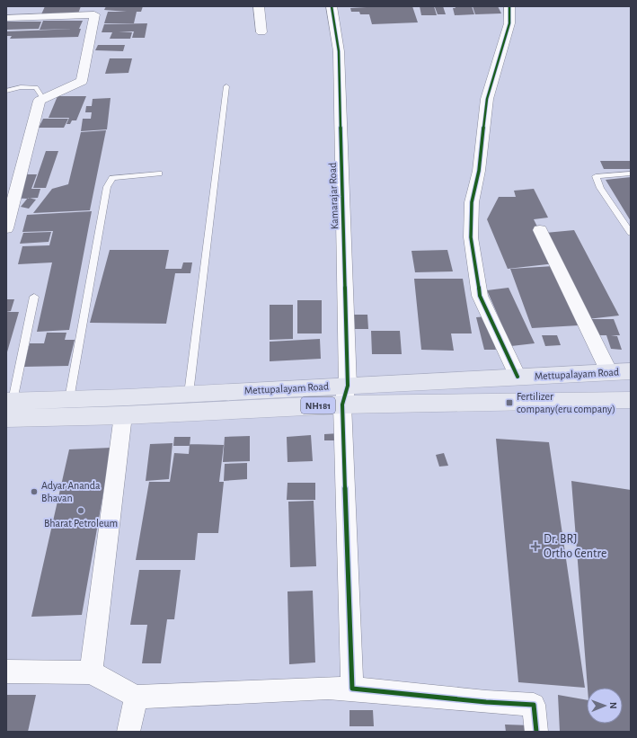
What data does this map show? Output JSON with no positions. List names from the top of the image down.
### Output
{
  "streets": {
    "highway": ["Mettupalayam Road", "NH181"],
    "street": ["Kamarajar Road"]
  },
  "crossings": [
    ["Kamarajar Road", "Mettupalayam Road"]
  ],
  "places": {
    "transit": ["Fertilizer company(eru company)"],
    "other": ["Adyar Ananda Bhavan", "Bharat Petroleum"],
    "health": ["Dr. BRJ Ortho Centre"]
  },
  "north": "right"
}
